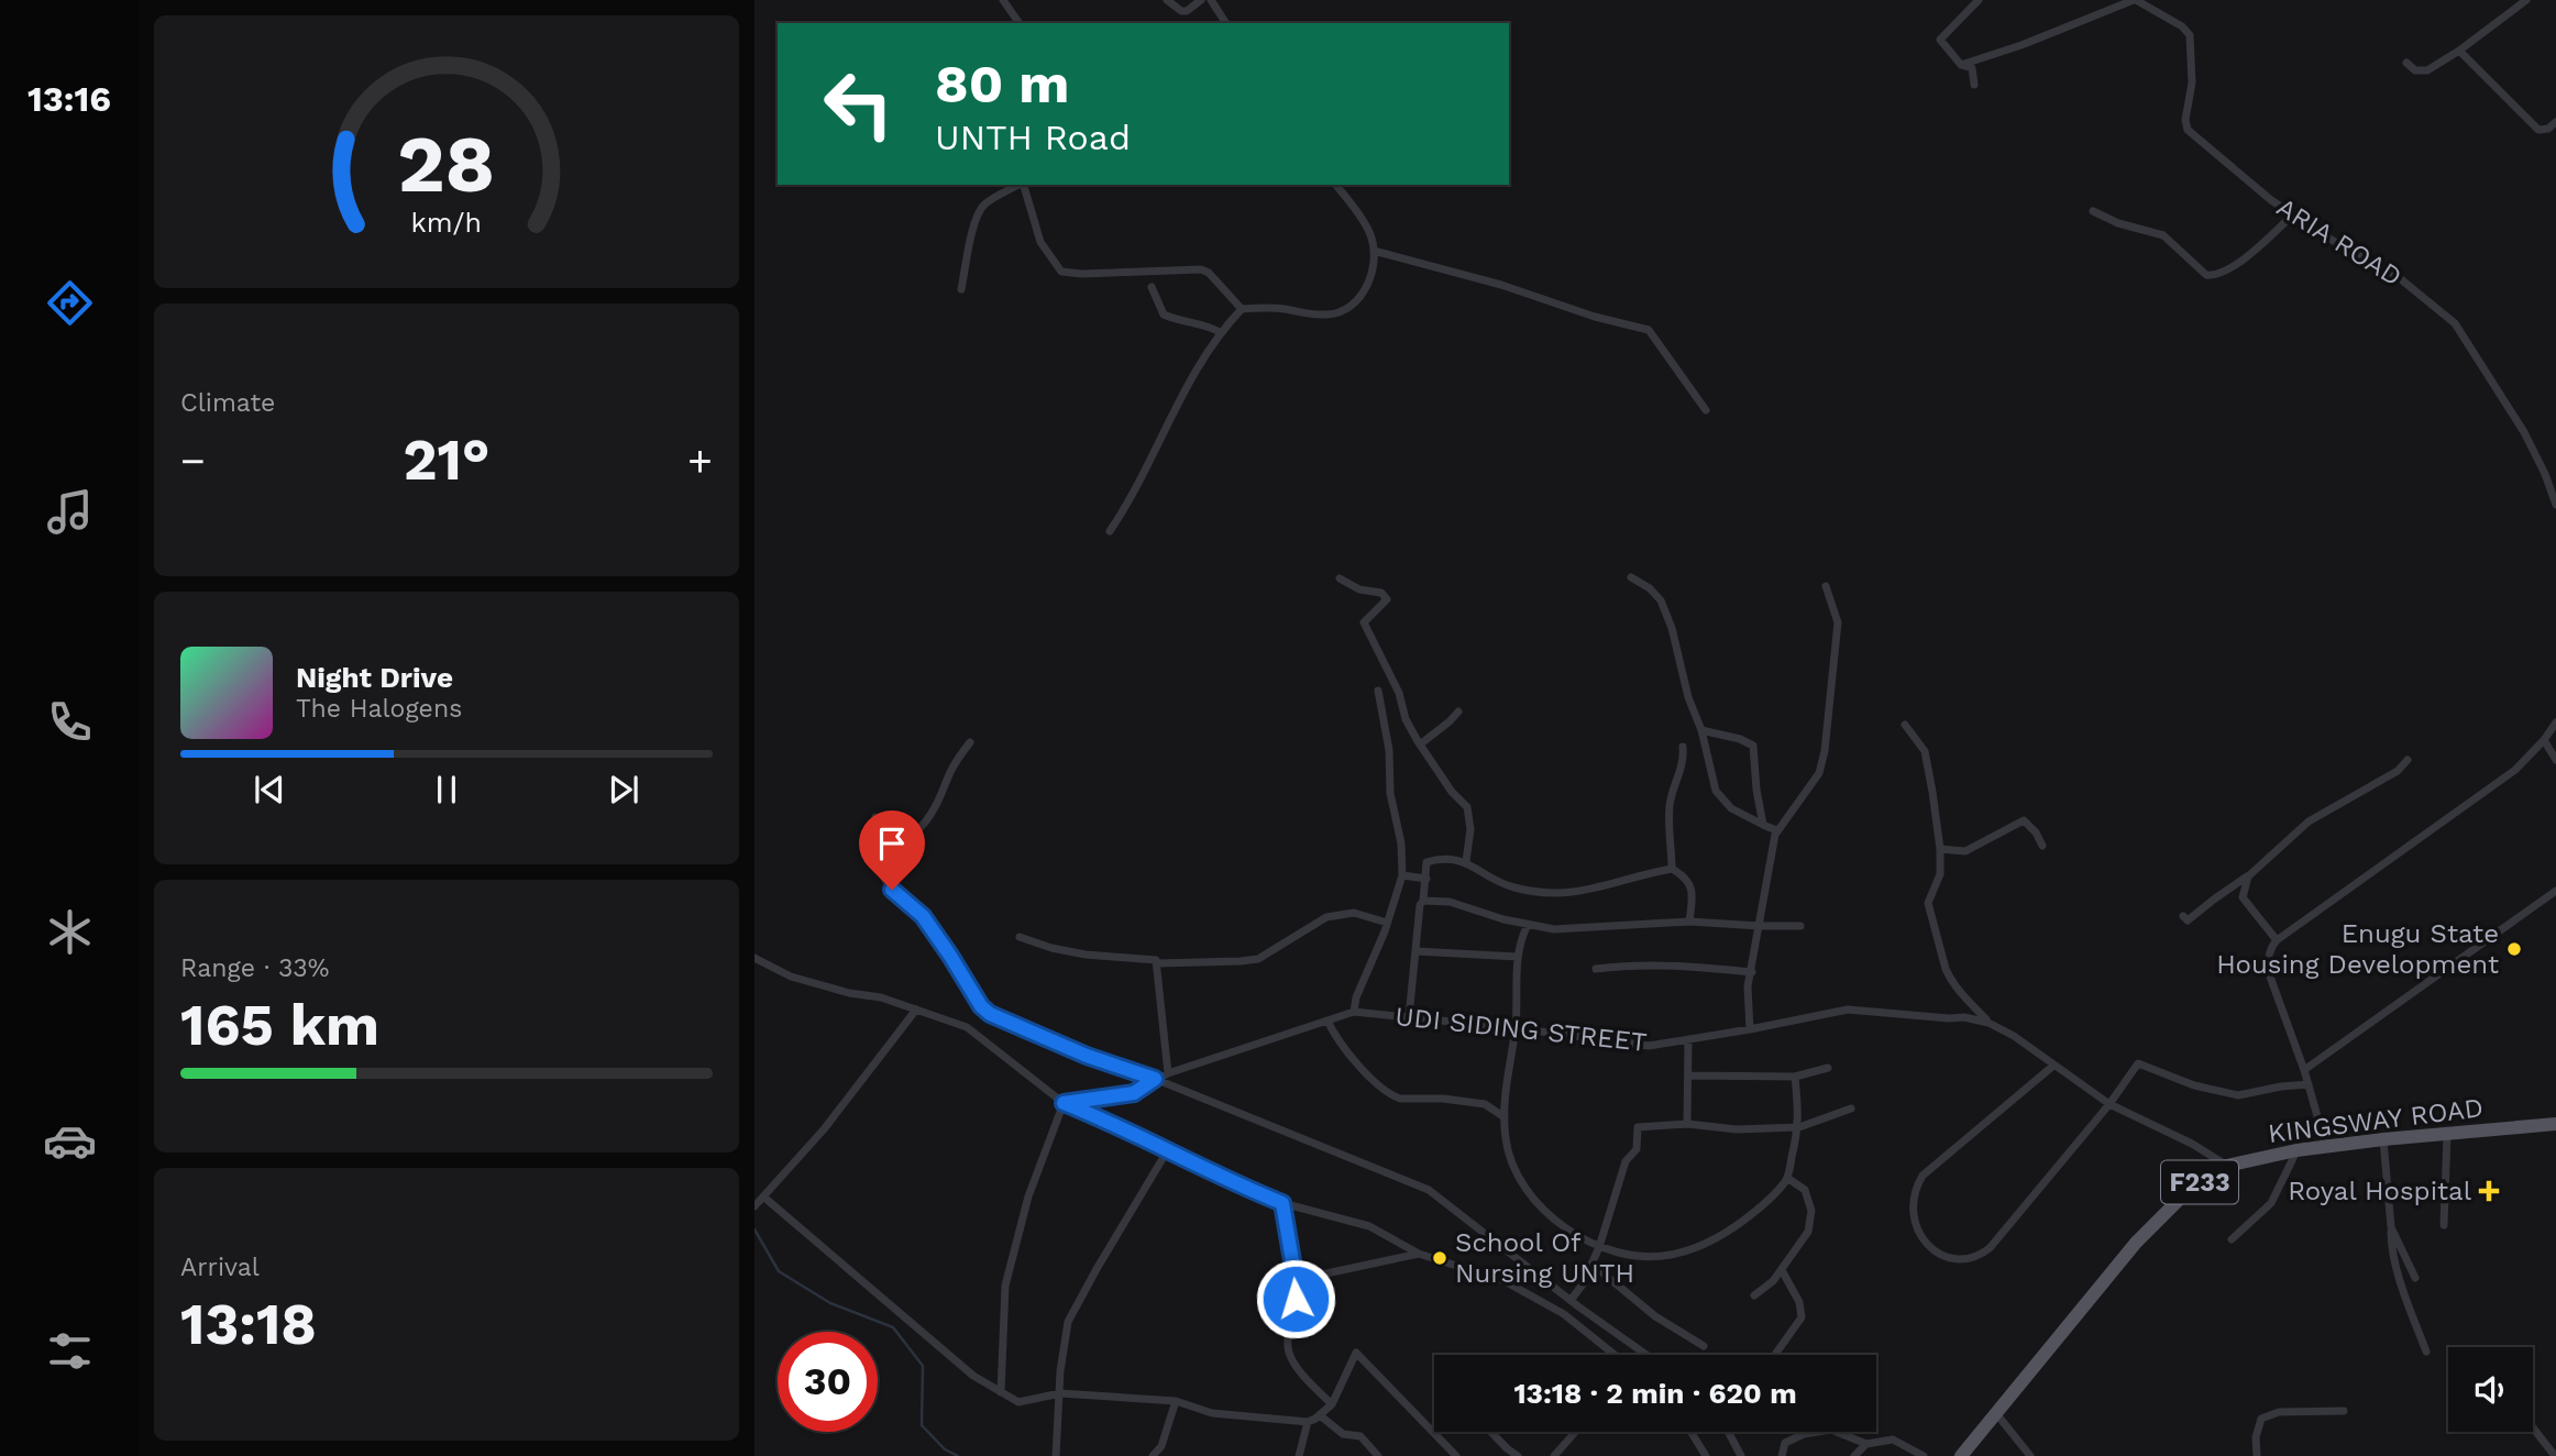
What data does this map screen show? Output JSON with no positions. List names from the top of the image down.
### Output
{
  "streets": {
    "main road": ["KINGSWAY ROAD", "F233"],
    "street": ["ARIA ROAD", "UDI SIDING STREET"]
  },
  "crossings": [
    ["UDI SIDING STREET", "KINGSWAY ROAD"]
  ],
  "places": {
    "other": ["Enugu State Housing Development", "School Of Nursing UNTH"],
    "health": ["Royal Hospital"]
  },
  "page": {
    "tabs": "13:16",
    "turn": ["80 m", "UNTH Road"],
    "tile": [
      "Climate",
      ["Range · 33%", "165 km"],
      ["Arrival", "13:18"]
    ],
    "heat": ["−", "21°", "+"],
    "song": ["Night Drive", "The Halogens"],
    "limit": "30",
    "trip": "13:18 · 2 min · 620 m",
    "gauge": ["28", "km/h"]
  }
}
